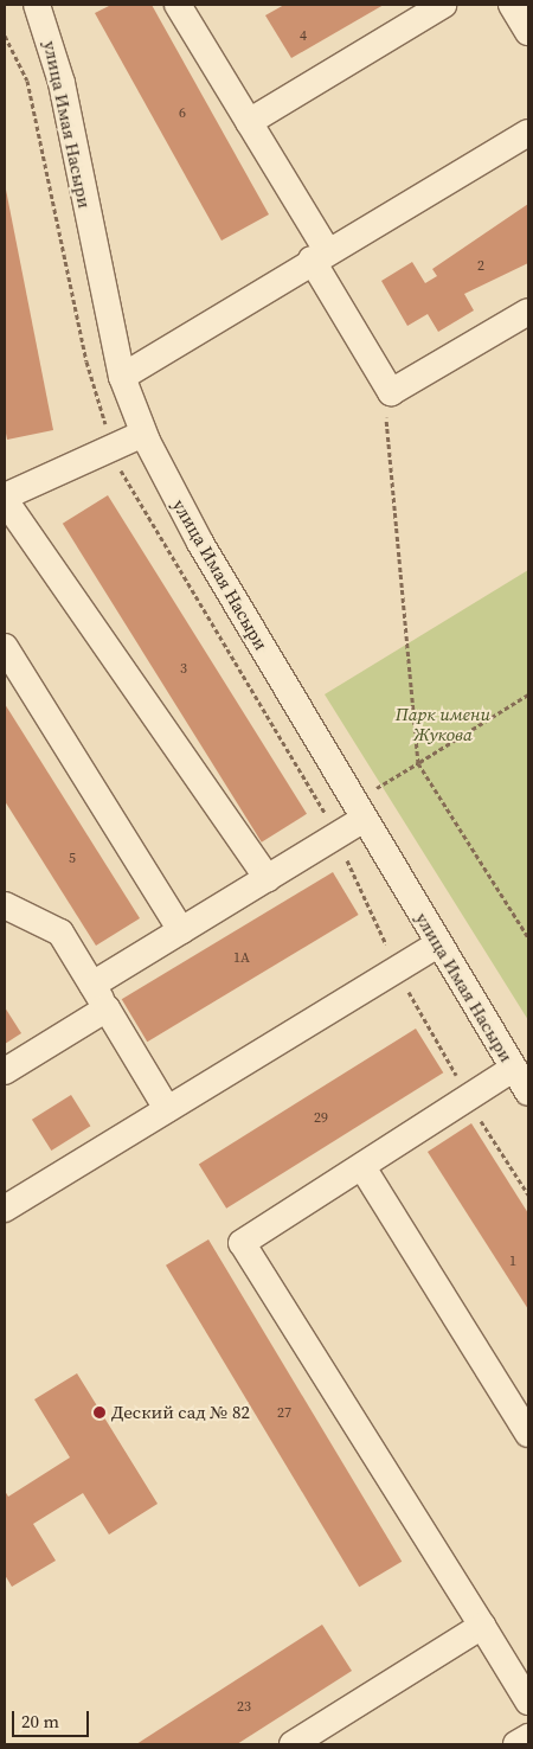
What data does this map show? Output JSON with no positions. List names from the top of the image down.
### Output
{
  "streets": {
    "street": ["улица Имая Насыри"]
  },
  "parks": ["Парк имени Жукова"],
  "places": ["Деский сад № 82"],
  "house_numbers": [
    "4",
    "6",
    "2",
    "3",
    "5",
    "1А",
    "29",
    "1",
    "27",
    "23"
  ],
  "scale_bar": "20 m"
}
